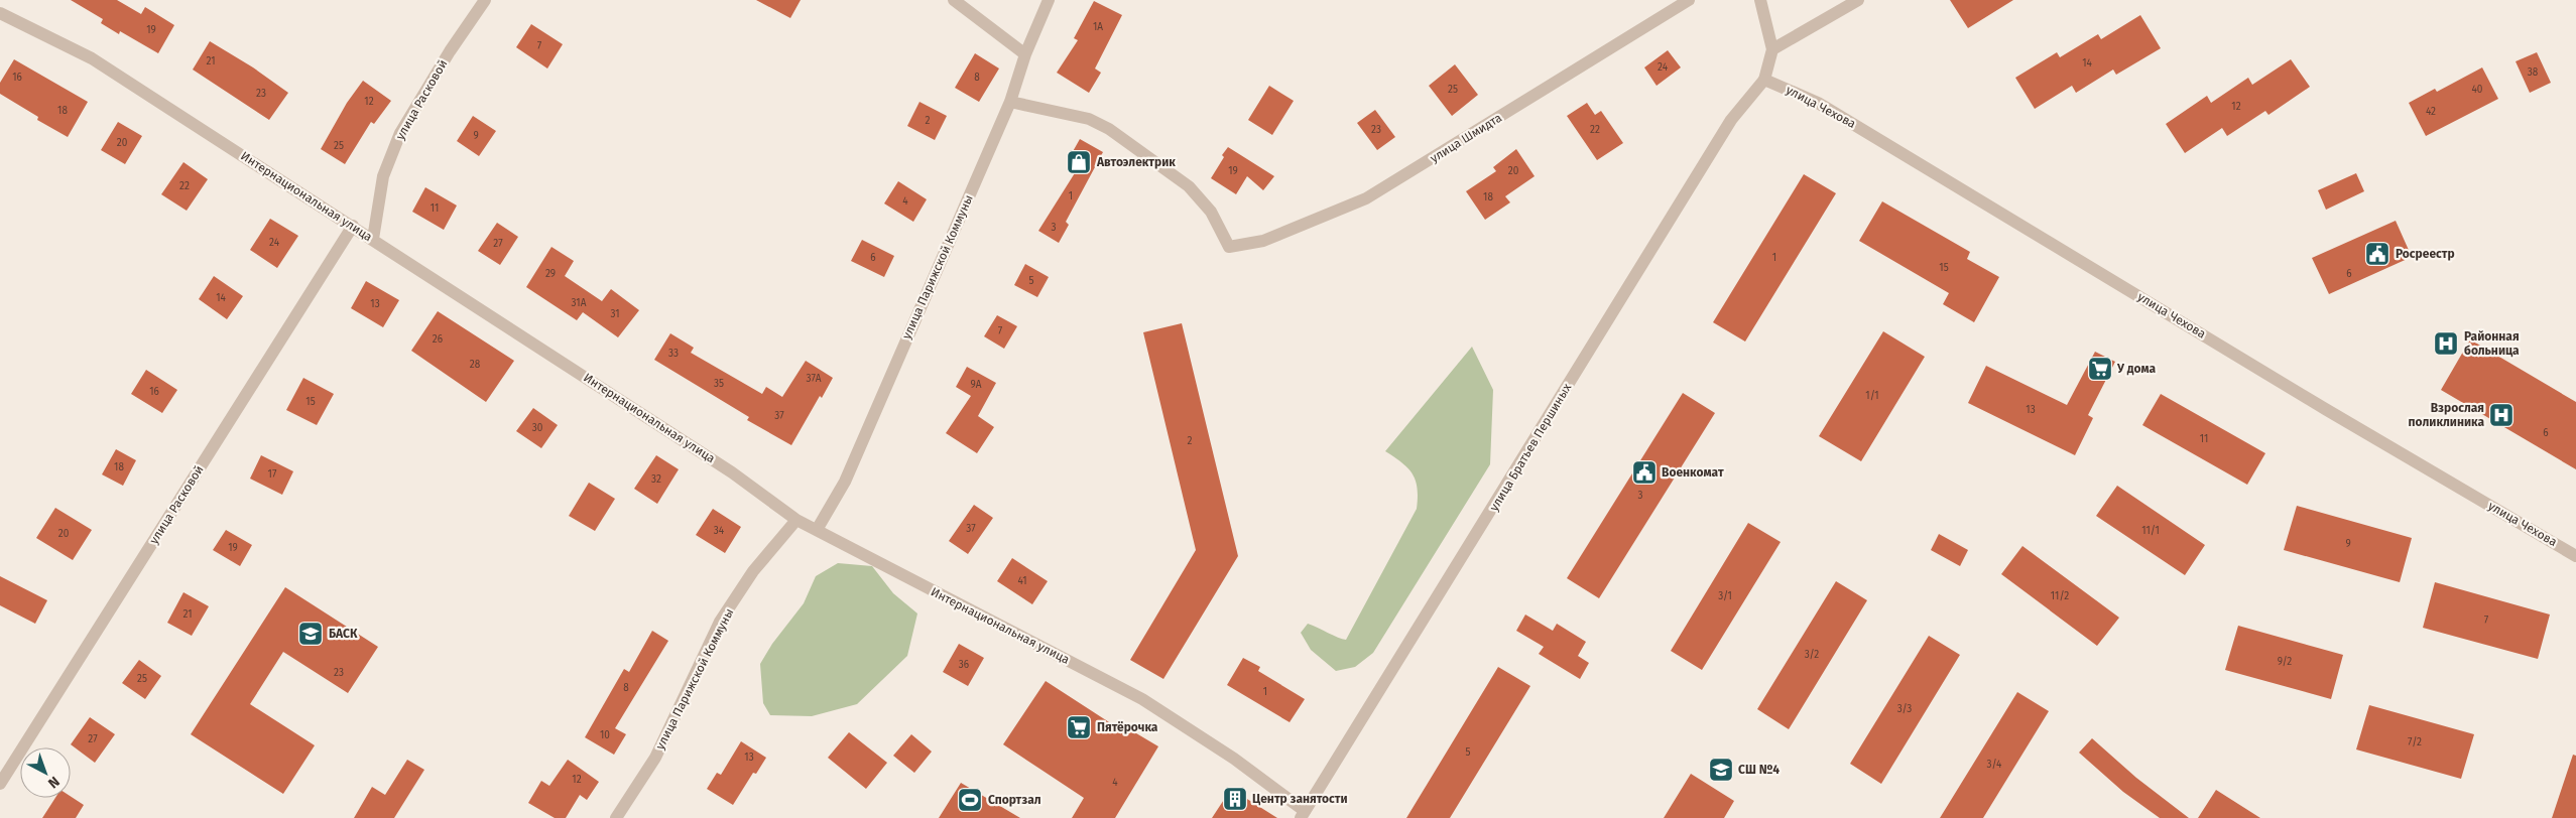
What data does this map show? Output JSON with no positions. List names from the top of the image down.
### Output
{
  "streets": {
    "street": [
      "улица Расковой",
      "улица Чехова",
      "улица Шмидта",
      "Интернациональная улица",
      "улица Парижской Коммуны",
      "улица Братьев Першиных"
    ]
  },
  "crossings": [
    ["улица Расковой", "Интернациональная улица"],
    ["улица Чехова", "улица Братьев Першиных"],
    ["улица Шмидта", "улица Парижской Коммуны"],
    ["Интернациональная улица", "улица Парижской Коммуны"],
    ["Интернациональная улица", "улица Братьев Першиных"]
  ],
  "places": {
    "shop": ["Автоэлектрик"],
    "public building": ["Росреестр", "Военкомат"],
    "hospital": ["Районная больница", "Взрослая поликлиника"],
    "supermarket": ["У дома", "Пятёрочка"],
    "school or university": ["БАСК", "СШ №4"],
    "building": ["Центр занятости"],
    "sports": ["Спортзал"]
  },
  "house_numbers": [
    "1А",
    "19",
    "7",
    "21",
    "14",
    "24",
    "38",
    "16",
    "8",
    "25",
    "40",
    "23",
    "12",
    "12",
    "18",
    "42",
    "2",
    "23",
    "22",
    "9",
    "20",
    "25",
    "19",
    "20",
    "22",
    "1",
    "18",
    "4",
    "11",
    "3",
    "24",
    "27",
    "6",
    "1",
    "15",
    "29",
    "6",
    "5",
    "14",
    "31А",
    "13",
    "31",
    "7",
    "26",
    "33",
    "28",
    "37А",
    "35",
    "9А",
    "16",
    "1/1",
    "15",
    "13",
    "37",
    "30",
    "6",
    "11",
    "2",
    "18",
    "17",
    "32",
    "3",
    "37",
    "34",
    "11/1",
    "20",
    "9",
    "19",
    "41",
    "3/1",
    "11/2",
    "21",
    "7",
    "3/2",
    "9/2",
    "36",
    "23",
    "25",
    "8",
    "1",
    "3/3",
    "10",
    "27",
    "7/2",
    "5",
    "13",
    "3/4",
    "12",
    "4"
  ],
  "north": "bottom right"
}
